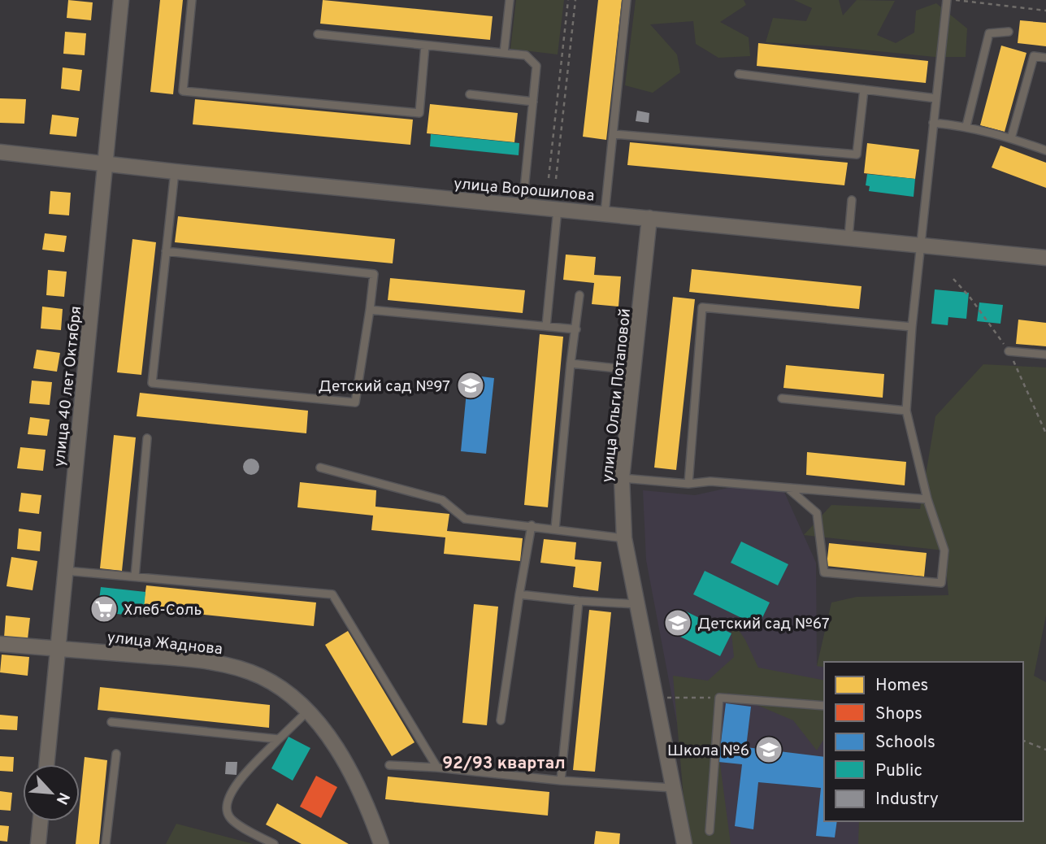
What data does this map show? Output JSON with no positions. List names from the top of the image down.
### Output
{
  "streets": {
    "street": [
      "улица Ворошилова",
      "улица 40 лет Октября",
      "улица Ольги Потаповой",
      "улица Жаднова"
    ]
  },
  "crossings": [
    ["улица Ворошилова", "улица 40 лет Октября"],
    ["улица Ворошилова", "улица Ольги Потаповой"],
    ["улица 40 лет Октября", "улица Жаднова"]
  ],
  "districts": ["92/93 квартал"],
  "places": {
    "school or university": ["Детский сад №97", "Детский сад №67", "Школа №6"],
    "supermarket": ["Хлеб-Соль"]
  },
  "legend": [
    "Homes",
    "Shops",
    "Schools",
    "Public",
    "Industry"
  ],
  "north": "bottom right"
}
